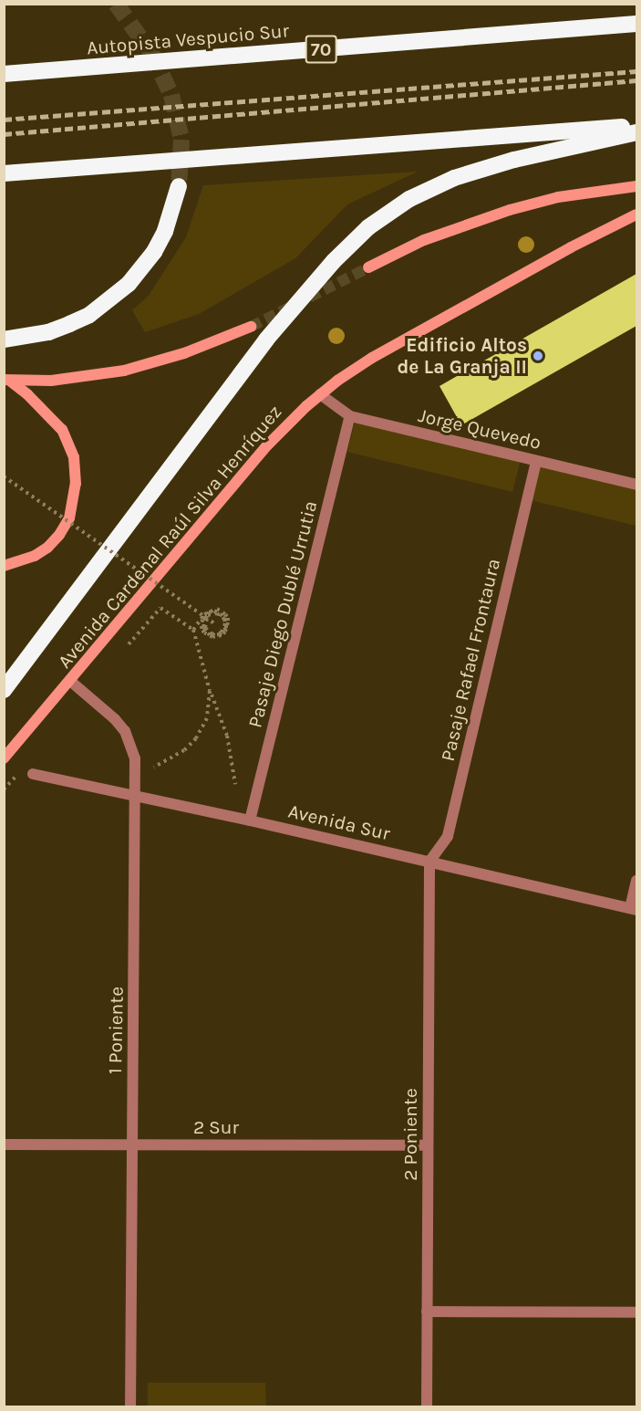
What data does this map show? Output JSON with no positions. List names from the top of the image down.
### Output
{
  "streets": {
    "highway": ["Autopista Vespucio Sur", "70"],
    "street": [
      "Jorge Quevedo",
      "Avenida Cardenal Raúl Silva Henríquez",
      "Pasaje Diego Dublé Urrutia",
      "Pasaje Rafael Frontaura",
      "Avenida Sur",
      "1 Poniente",
      "2 Sur",
      "2 Poniente"
    ]
  },
  "crossings": [
    ["Jorge Quevedo", "Avenida Cardenal Raúl Silva Henríquez"],
    ["Jorge Quevedo", "Pasaje Diego Dublé Urrutia"],
    ["Jorge Quevedo", "Pasaje Rafael Frontaura"],
    ["Avenida Cardenal Raúl Silva Henríquez", "1 Poniente"],
    ["Pasaje Diego Dublé Urrutia", "Avenida Sur"],
    ["Pasaje Rafael Frontaura", "Avenida Sur"],
    ["Pasaje Rafael Frontaura", "2 Poniente"],
    ["Avenida Sur", "1 Poniente"],
    ["Avenida Sur", "2 Poniente"],
    ["1 Poniente", "2 Sur"],
    ["2 Sur", "2 Poniente"]
  ],
  "places": ["Edificio Altos de La Granja II"]
}
